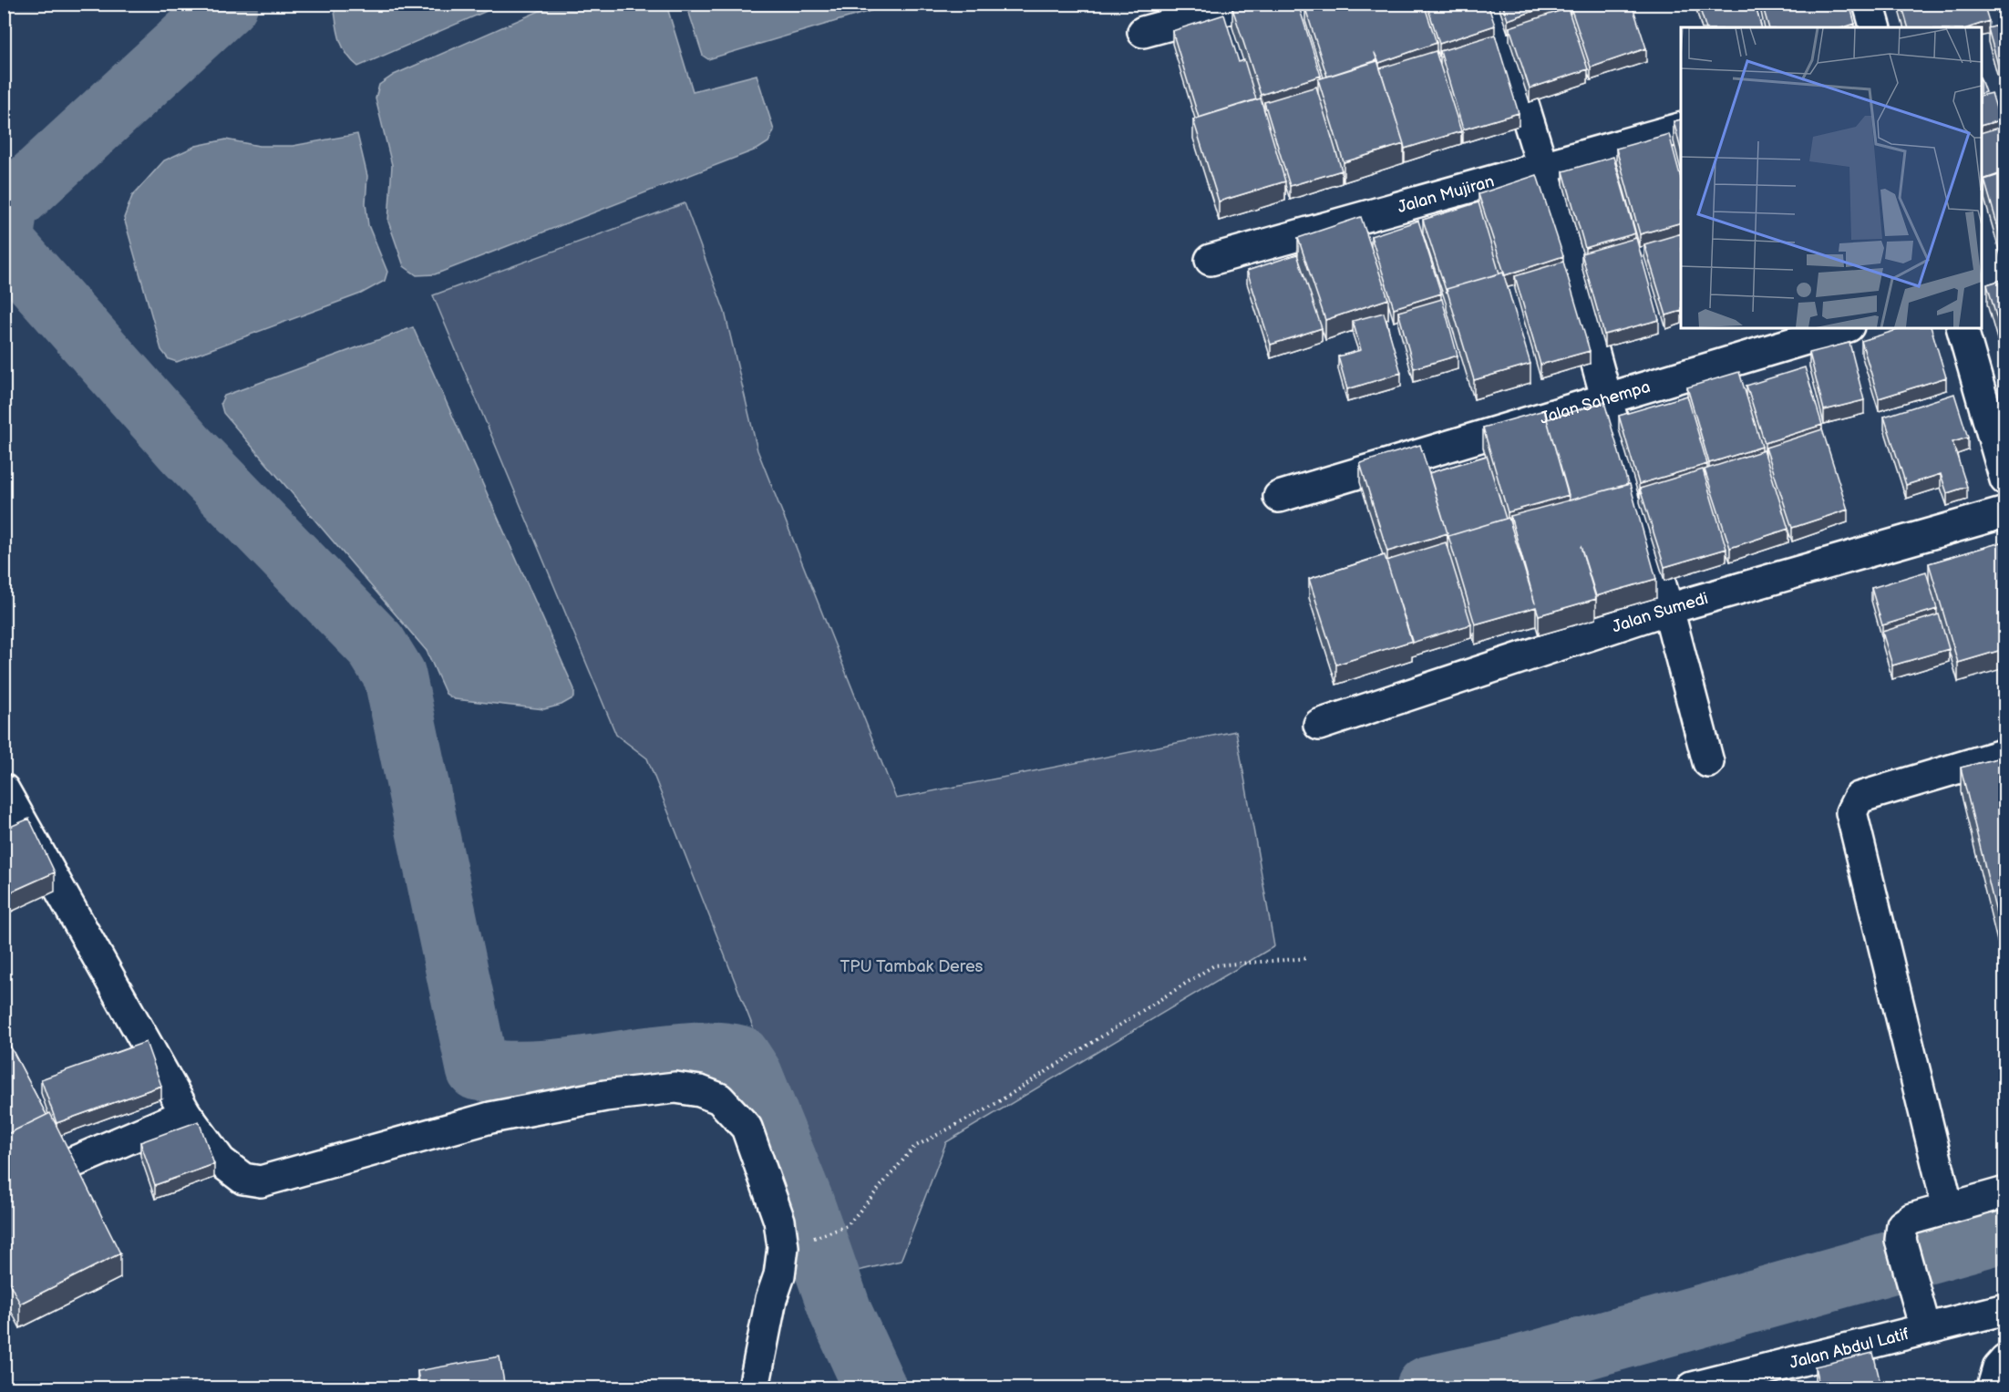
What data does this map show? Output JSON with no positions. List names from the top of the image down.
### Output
{
  "streets": {
    "street": [
      "Jalan Mujiran",
      "Jalan Sahempa",
      "Jalan Sumedi",
      "Jalan Abdul Latif"
    ]
  },
  "parks": ["TPU Tambak Deres"]
}
